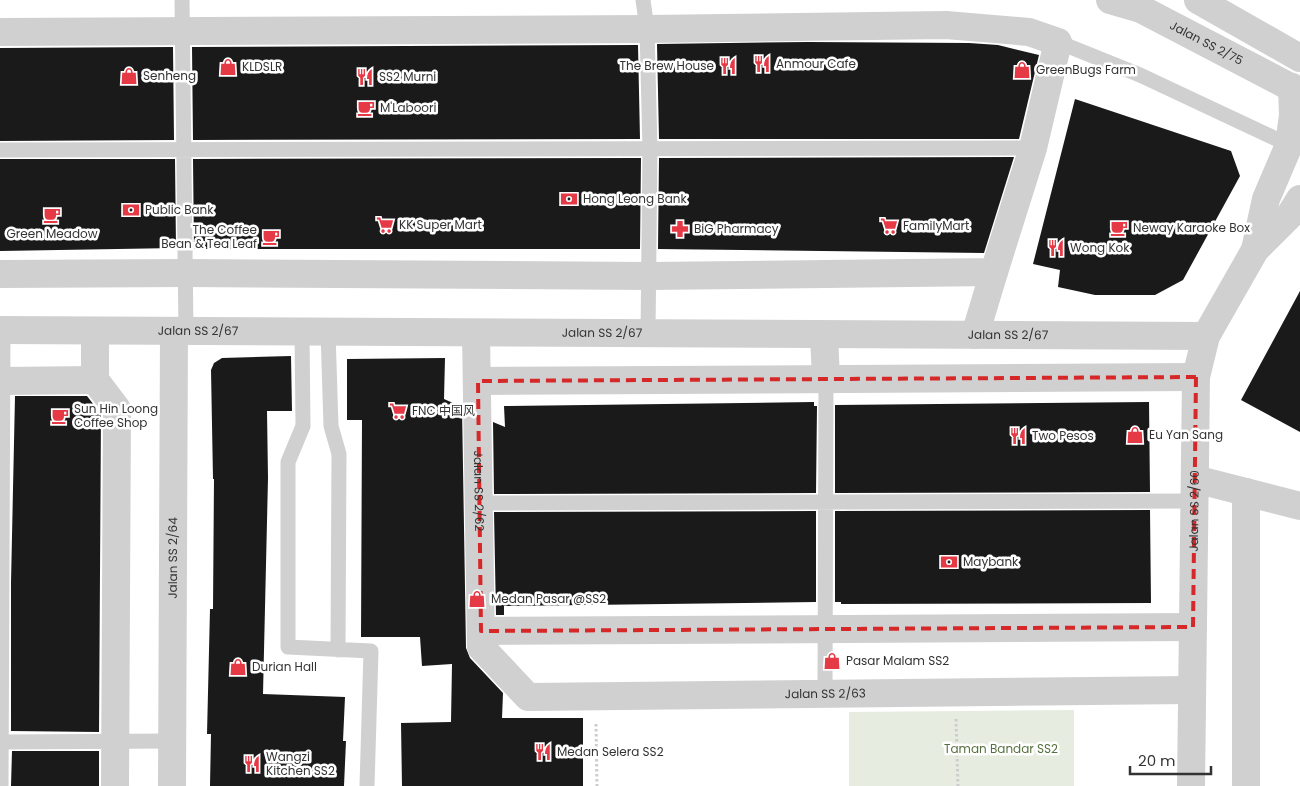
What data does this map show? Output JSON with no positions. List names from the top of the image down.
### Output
{
  "streets": {
    "street": [
      "Jalan SS 2/75",
      "Jalan SS 2/67",
      "Jalan SS 2/62",
      "Jalan SS 2/60",
      "Jalan SS 2/64",
      "Jalan SS 2/63"
    ]
  },
  "crossings": [
    ["Jalan SS 2/75", "Jalan SS 2/60"],
    ["Jalan SS 2/67", "Jalan SS 2/62"],
    ["Jalan SS 2/67", "Jalan SS 2/60"],
    ["Jalan SS 2/67", "Jalan SS 2/64"],
    ["Jalan SS 2/62", "Jalan SS 2/63"],
    ["Jalan SS 2/60", "Jalan SS 2/63"]
  ],
  "parks": ["Taman Bandar SS2"],
  "places": {
    "restaurant": [
      "Anmour Cafe",
      "The Brew House",
      "SS2 Murni",
      "Wong Kok",
      "Two Pesos",
      "Medan Selera SS2",
      "Wangzi Kitchen SS2"
    ],
    "shop": [
      "KLDSLR",
      "GreenBugs Farm",
      "Senheng",
      "Eu Yan Sang",
      "Medan Pasar @SS2",
      "Pasar Malam SS2",
      "Durian Hall"
    ],
    "cafe": [
      "M'Laboori",
      "Green Meadow",
      "Neway Karaoke Box",
      "The Coffee Bean & Tea Leaf",
      "Sun Hin Loong Coffee Shop"
    ],
    "bank": ["Hong Leong Bank", "Public Bank", "Maybank"],
    "supermarket": ["KK Super Mart", "FamilyMart", "FNC 中国风"],
    "pharmacy": ["BiG Pharmacy"]
  },
  "scale_bar": "20 m"
}
